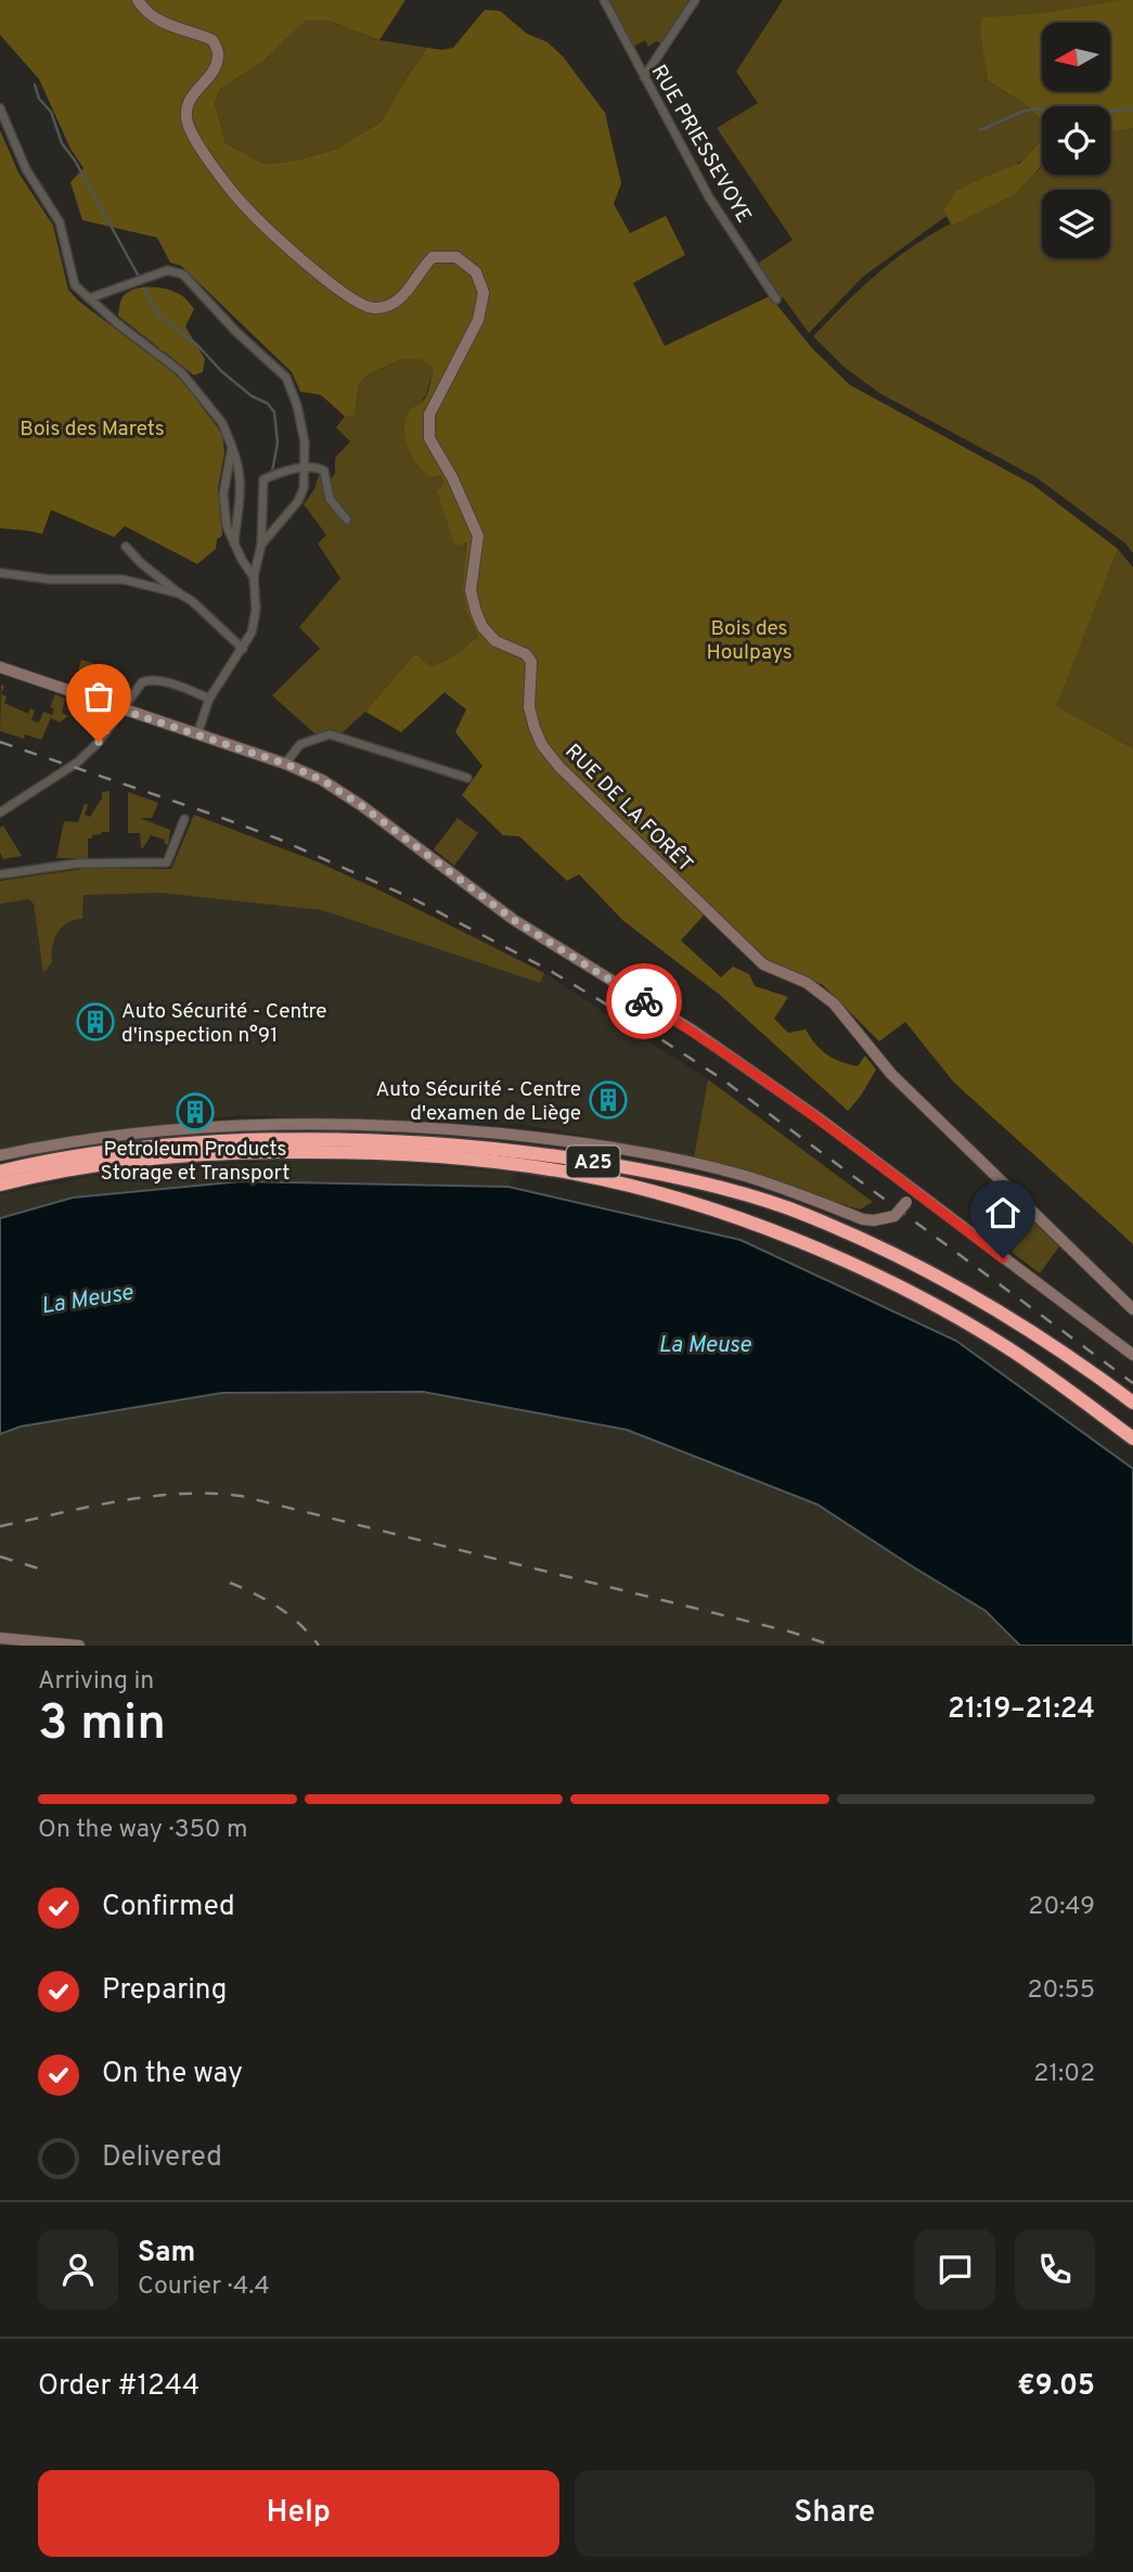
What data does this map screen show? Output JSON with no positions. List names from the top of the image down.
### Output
{
  "streets": {
    "highway": ["A25"],
    "main road": ["RUE DE LA FORÊT"],
    "street": ["RUE PRIESSEVOYE"]
  },
  "water": ["La Meuse"],
  "parks": ["Bois des Marets", "Bois des Houlpays"],
  "places": {
    "building": ["Auto Sécurité - Centre d'inspection n°91", "Auto Sécurité - Centre d'examen de Liège", "Petroleum Products Storage et Transport"]
  },
  "north": "left",
  "page": {
    "heading": ["3 min", "Arriving in", "21:19–21:24"],
    "panel": [
      "Sam",
      "Courier · 4.4",
      "Order #1244",
      "€9.05"
    ],
    "bar": "On the way · 350 m",
    "list": [
      ["Confirmed", "20:49"],
      ["Preparing", "20:55"],
      ["On the way", "21:02"],
      "Delivered"
    ],
    "buttons": ["Help", "Share"]
  }
}
